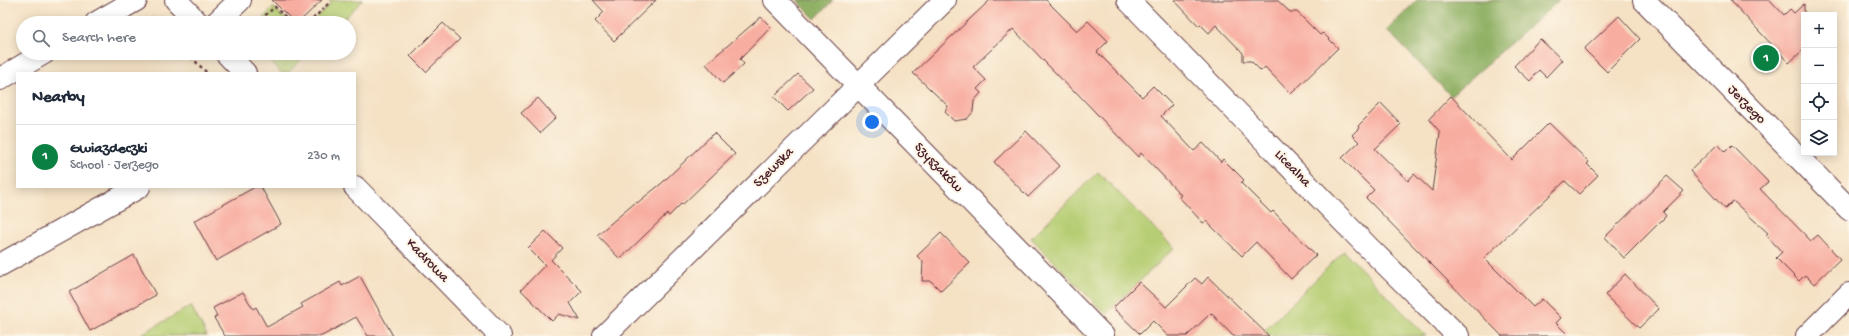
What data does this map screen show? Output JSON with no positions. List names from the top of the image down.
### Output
{
  "streets": {
    "street": [
      "Jerzego",
      "Szewska",
      "Szyszaków",
      "Licealna",
      "Kadrowa"
    ]
  },
  "crossings": [
    ["Szewska", "Szyszaków"]
  ],
  "page": {
    "map_buttons": ["+", "−"],
    "search": "Search here",
    "pins": "1",
    "heading": "Nearby",
    "list": [
      {
        "mark": "1",
        "name": "Gwiazdeczki",
        "note": "School · Jerzego",
        "value": "230 m"
      }
    ]
  }
}
